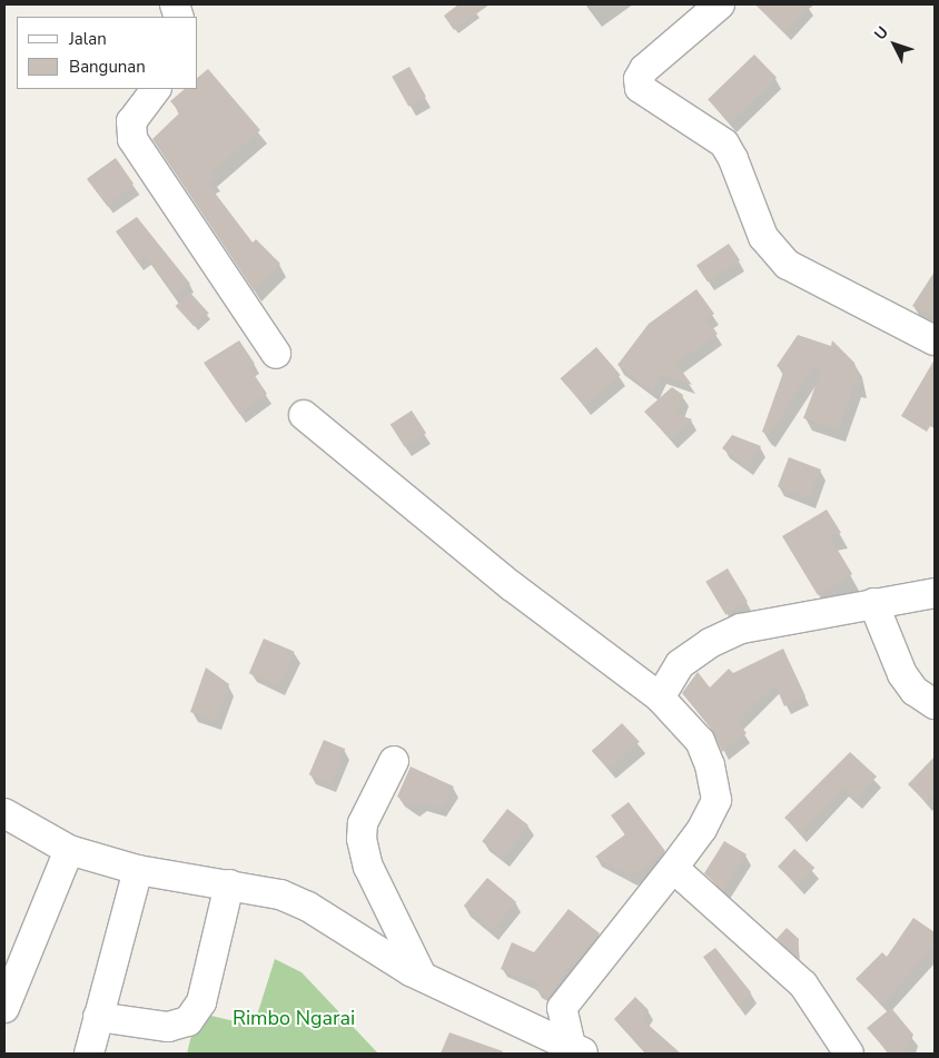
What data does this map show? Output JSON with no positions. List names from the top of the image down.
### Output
{
  "parks": ["Rimbo Ngarai"],
  "legend": ["Jalan", "Bangunan"],
  "north": "top left"
}
